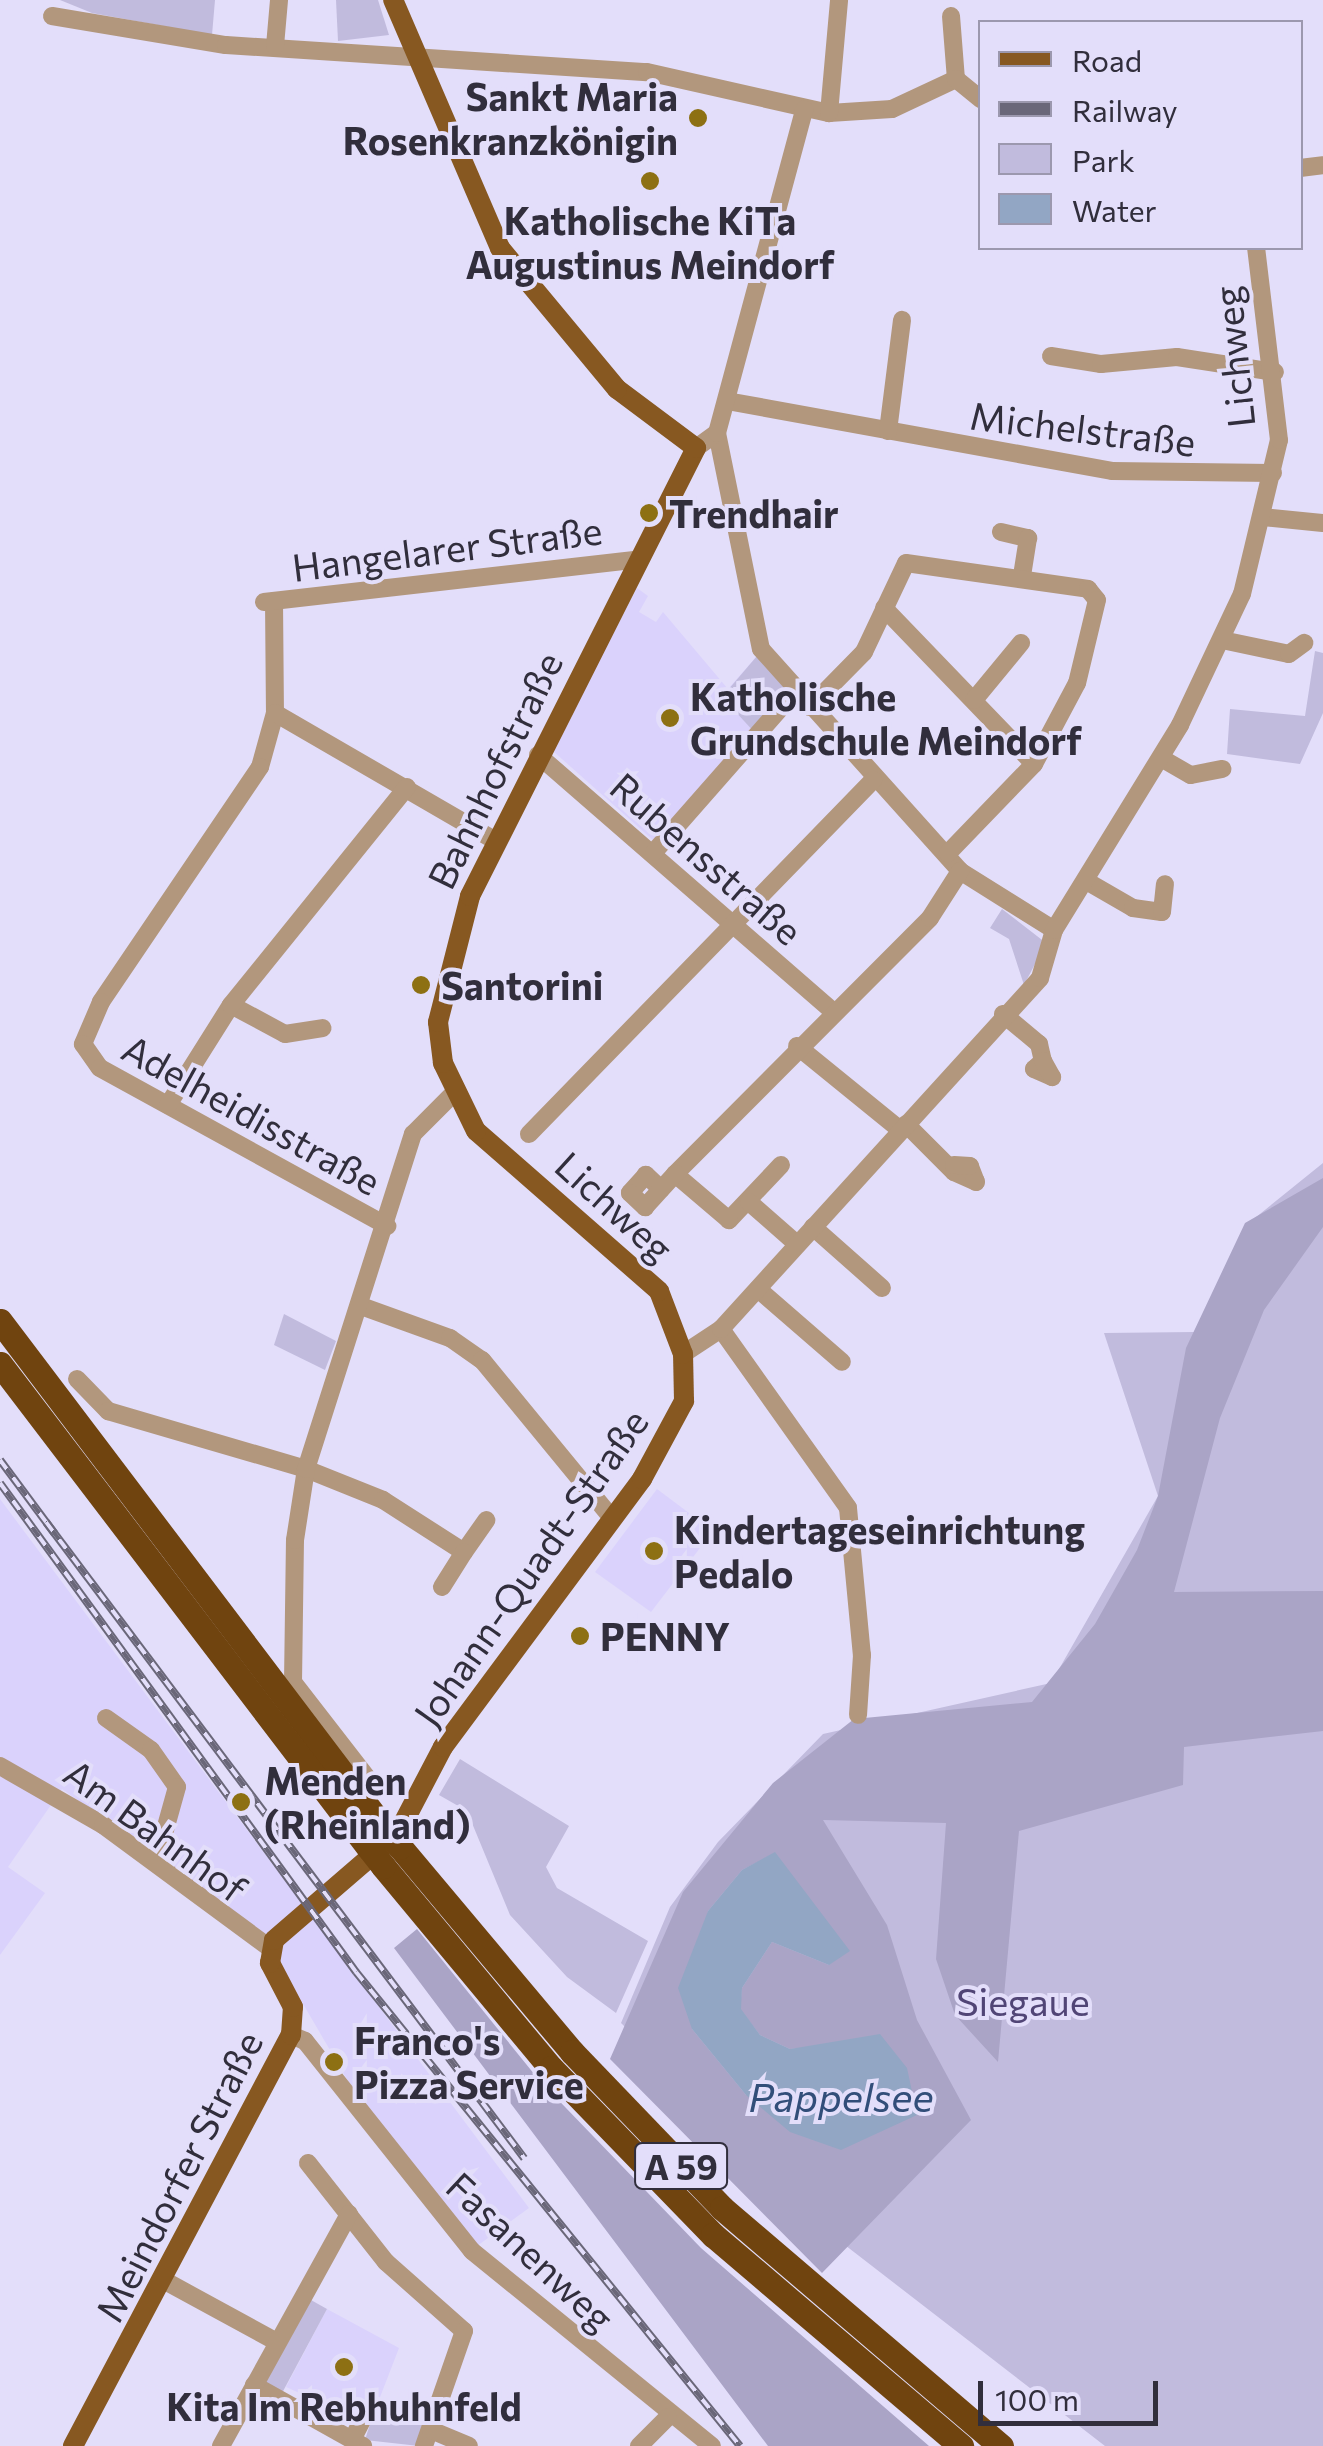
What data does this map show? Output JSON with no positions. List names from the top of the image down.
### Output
{
  "streets": {
    "highway": ["A 59"],
    "main road": [
      "Lichweg",
      "Bahnhofstraße",
      "Johann-Quadt-Straße",
      "Meindorfer Straße"
    ],
    "street": [
      "Michelstraße",
      "Hangelarer Straße",
      "Rubensstraße",
      "Adelheidisstraße",
      "Am Bahnhof",
      "Fasanenweg"
    ]
  },
  "crossings": [
    ["Lichweg", "Michelstraße"],
    ["Lichweg", "Bahnhofstraße"],
    ["Lichweg", "Johann-Quadt-Straße"],
    ["Hangelarer Straße", "Bahnhofstraße"],
    ["Hangelarer Straße", "Adelheidisstraße"],
    ["Bahnhofstraße", "Rubensstraße"],
    ["Johann-Quadt-Straße", "Am Bahnhof"],
    ["Johann-Quadt-Straße", "Meindorfer Straße"],
    ["Am Bahnhof", "Meindorfer Straße"],
    ["Meindorfer Straße", "Fasanenweg"]
  ],
  "water": ["Pappelsee"],
  "parks": ["Siegaue"],
  "places": [
    "Sankt Maria Rosenkranzkönigin",
    "Katholische KiTa Augustinus Meindorf",
    "Trendhair",
    "Katholische Grundschule Meindorf",
    "Santorini",
    "Kindertageseinrichtung Pedalo",
    "PENNY",
    "Menden (Rheinland)",
    "Franco's Pizza Service",
    "Kita Im Rebhuhnfeld"
  ],
  "legend": [
    "Road",
    "Railway",
    "Park",
    "Water"
  ],
  "scale_bar": "100 m"
}
